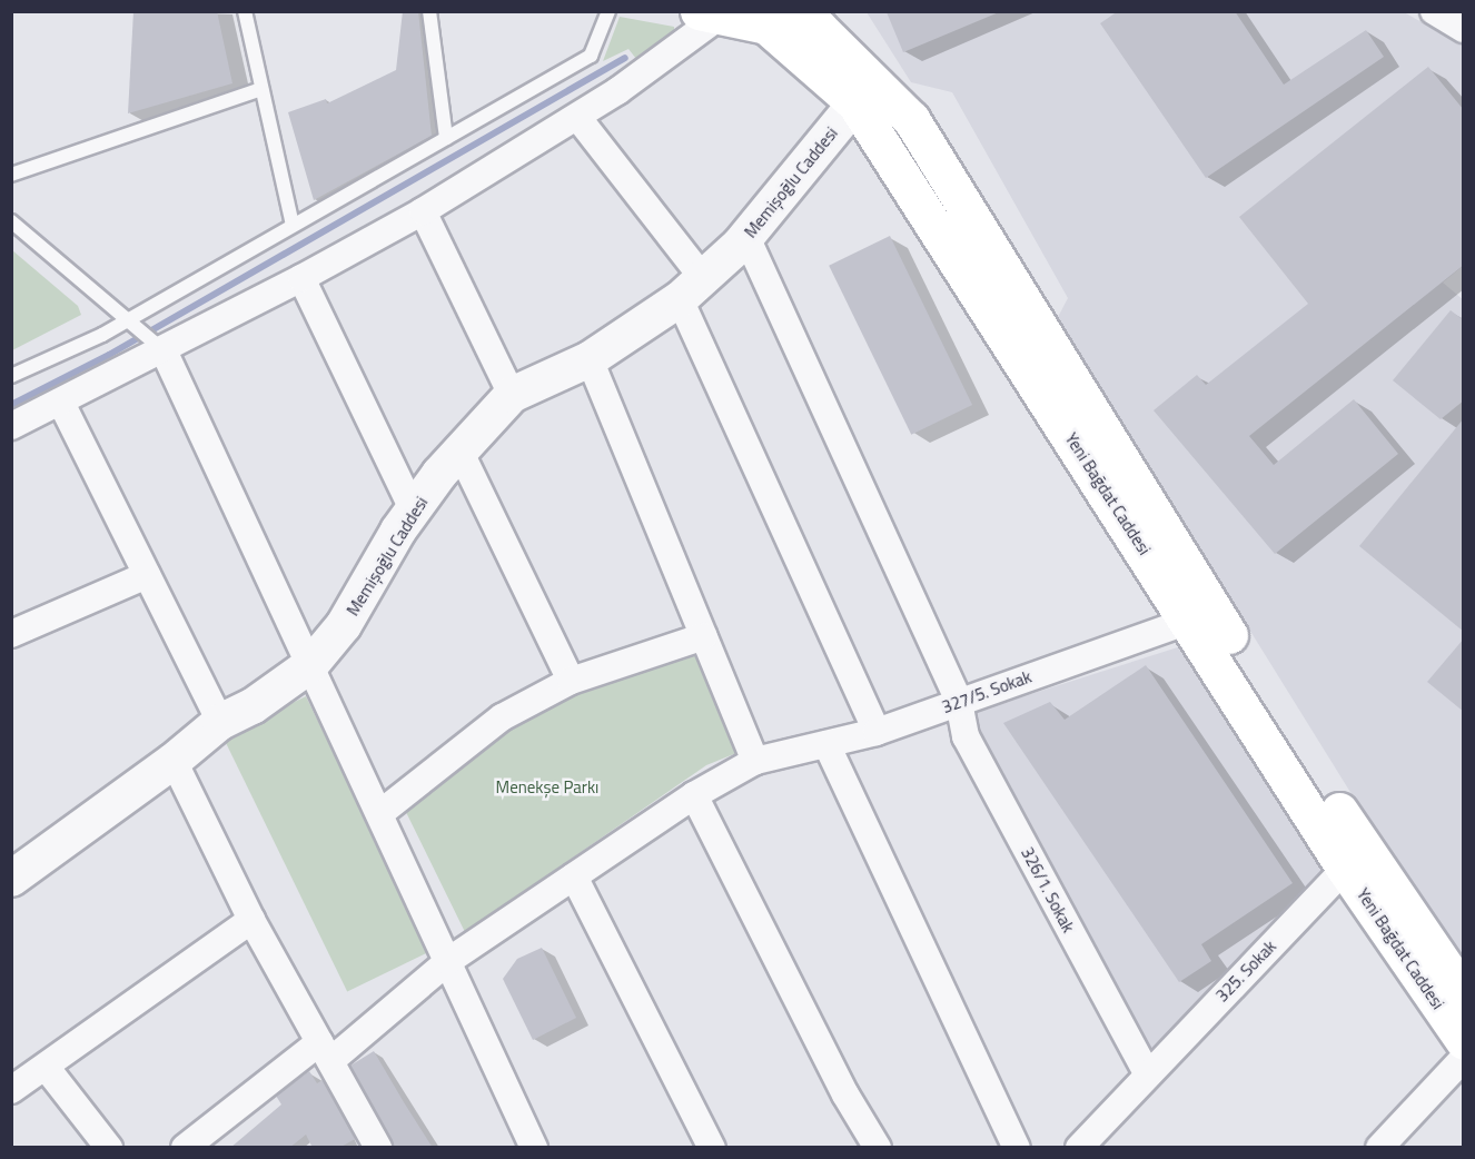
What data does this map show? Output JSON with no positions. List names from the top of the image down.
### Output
{
  "streets": {
    "main road": ["Yeni Bağdat Caddesi"],
    "street": [
      "Memişoğlu Caddesi",
      "327/5. Sokak",
      "326/1. Sokak",
      "325. Sokak"
    ]
  },
  "crossings": [
    ["Memişoğlu Caddesi", "Yeni Bağdat Caddesi"],
    ["Memişoğlu Caddesi", "326/1. Sokak"],
    ["Yeni Bağdat Caddesi", "327/5. Sokak"],
    ["Yeni Bağdat Caddesi", "325. Sokak"],
    ["327/5. Sokak", "326/1. Sokak"],
    ["326/1. Sokak", "325. Sokak"]
  ],
  "parks": ["Menekşe Parkı"]
}
